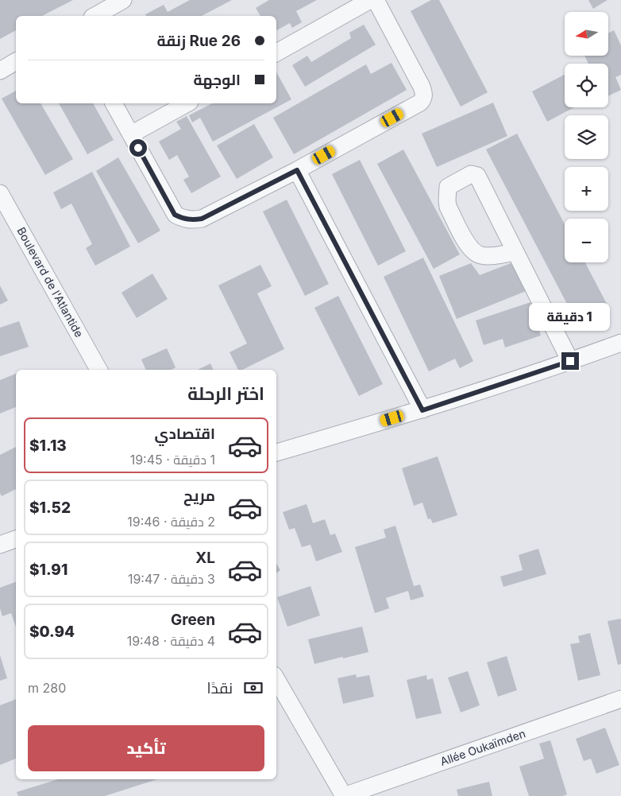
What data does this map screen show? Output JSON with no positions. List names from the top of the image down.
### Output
{
  "streets": {
    "street": ["Boulevard de l'Atlantide", "Allée Oukaïmden"]
  },
  "north": "left",
  "page": {
    "map_buttons": ["+", "−"],
    "banner": ["Rue 26 زنقة", "الوجهة"],
    "bubble": "1 دقيقة",
    "heading": "اختر الرحلة",
    "list": [
      {
        "name": "اقتصادي",
        "note": "1 دقيقة · 19:45",
        "value": "$1.13"
      },
      {
        "name": "مريح",
        "note": "2 دقيقة · 19:46",
        "value": "$1.52"
      },
      {
        "name": "XL",
        "note": "3 دقيقة · 19:47",
        "value": "$1.91"
      },
      {
        "name": "Green",
        "note": "4 دقيقة · 19:48",
        "value": "$0.94"
      }
    ],
    "pay": ["نقدًا", "280 m"],
    "buttons": "تأكيد"
  }
}
